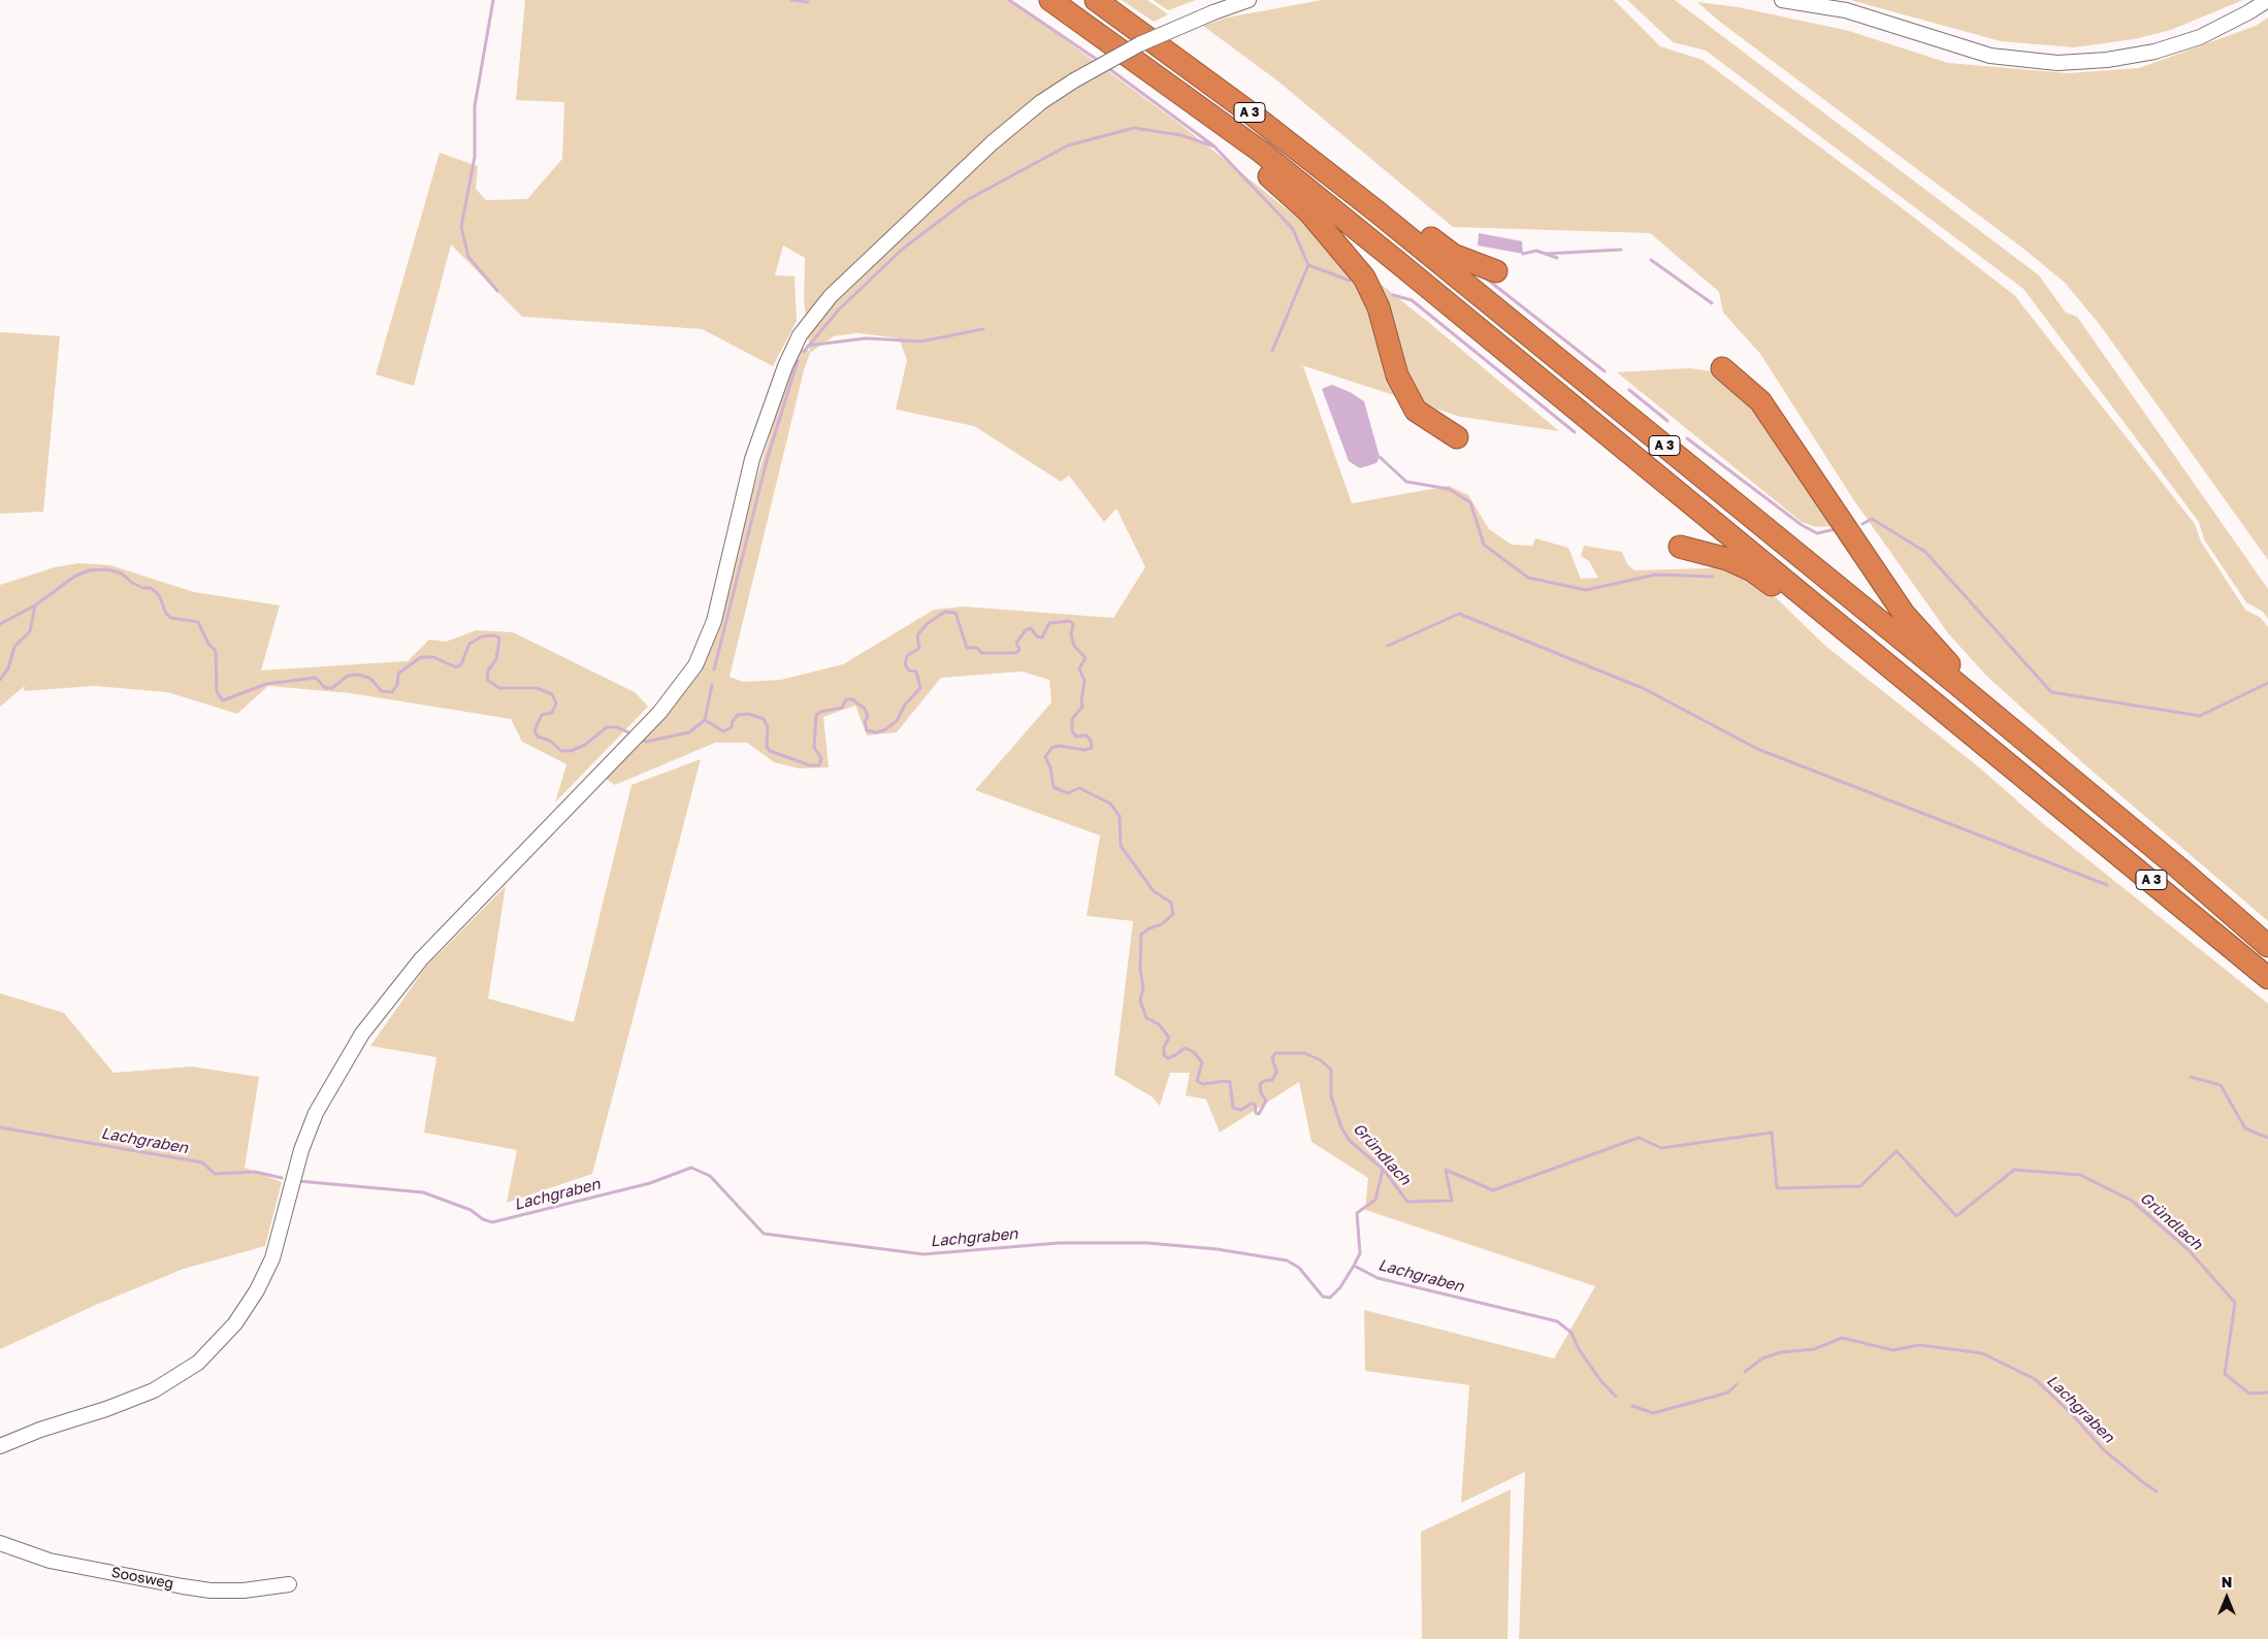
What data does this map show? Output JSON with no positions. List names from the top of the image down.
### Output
{
  "streets": {
    "highway": ["A 3"],
    "street": ["Soosweg"]
  },
  "water": ["Lachgraben", "Gründlach"],
  "north": "top"
}
